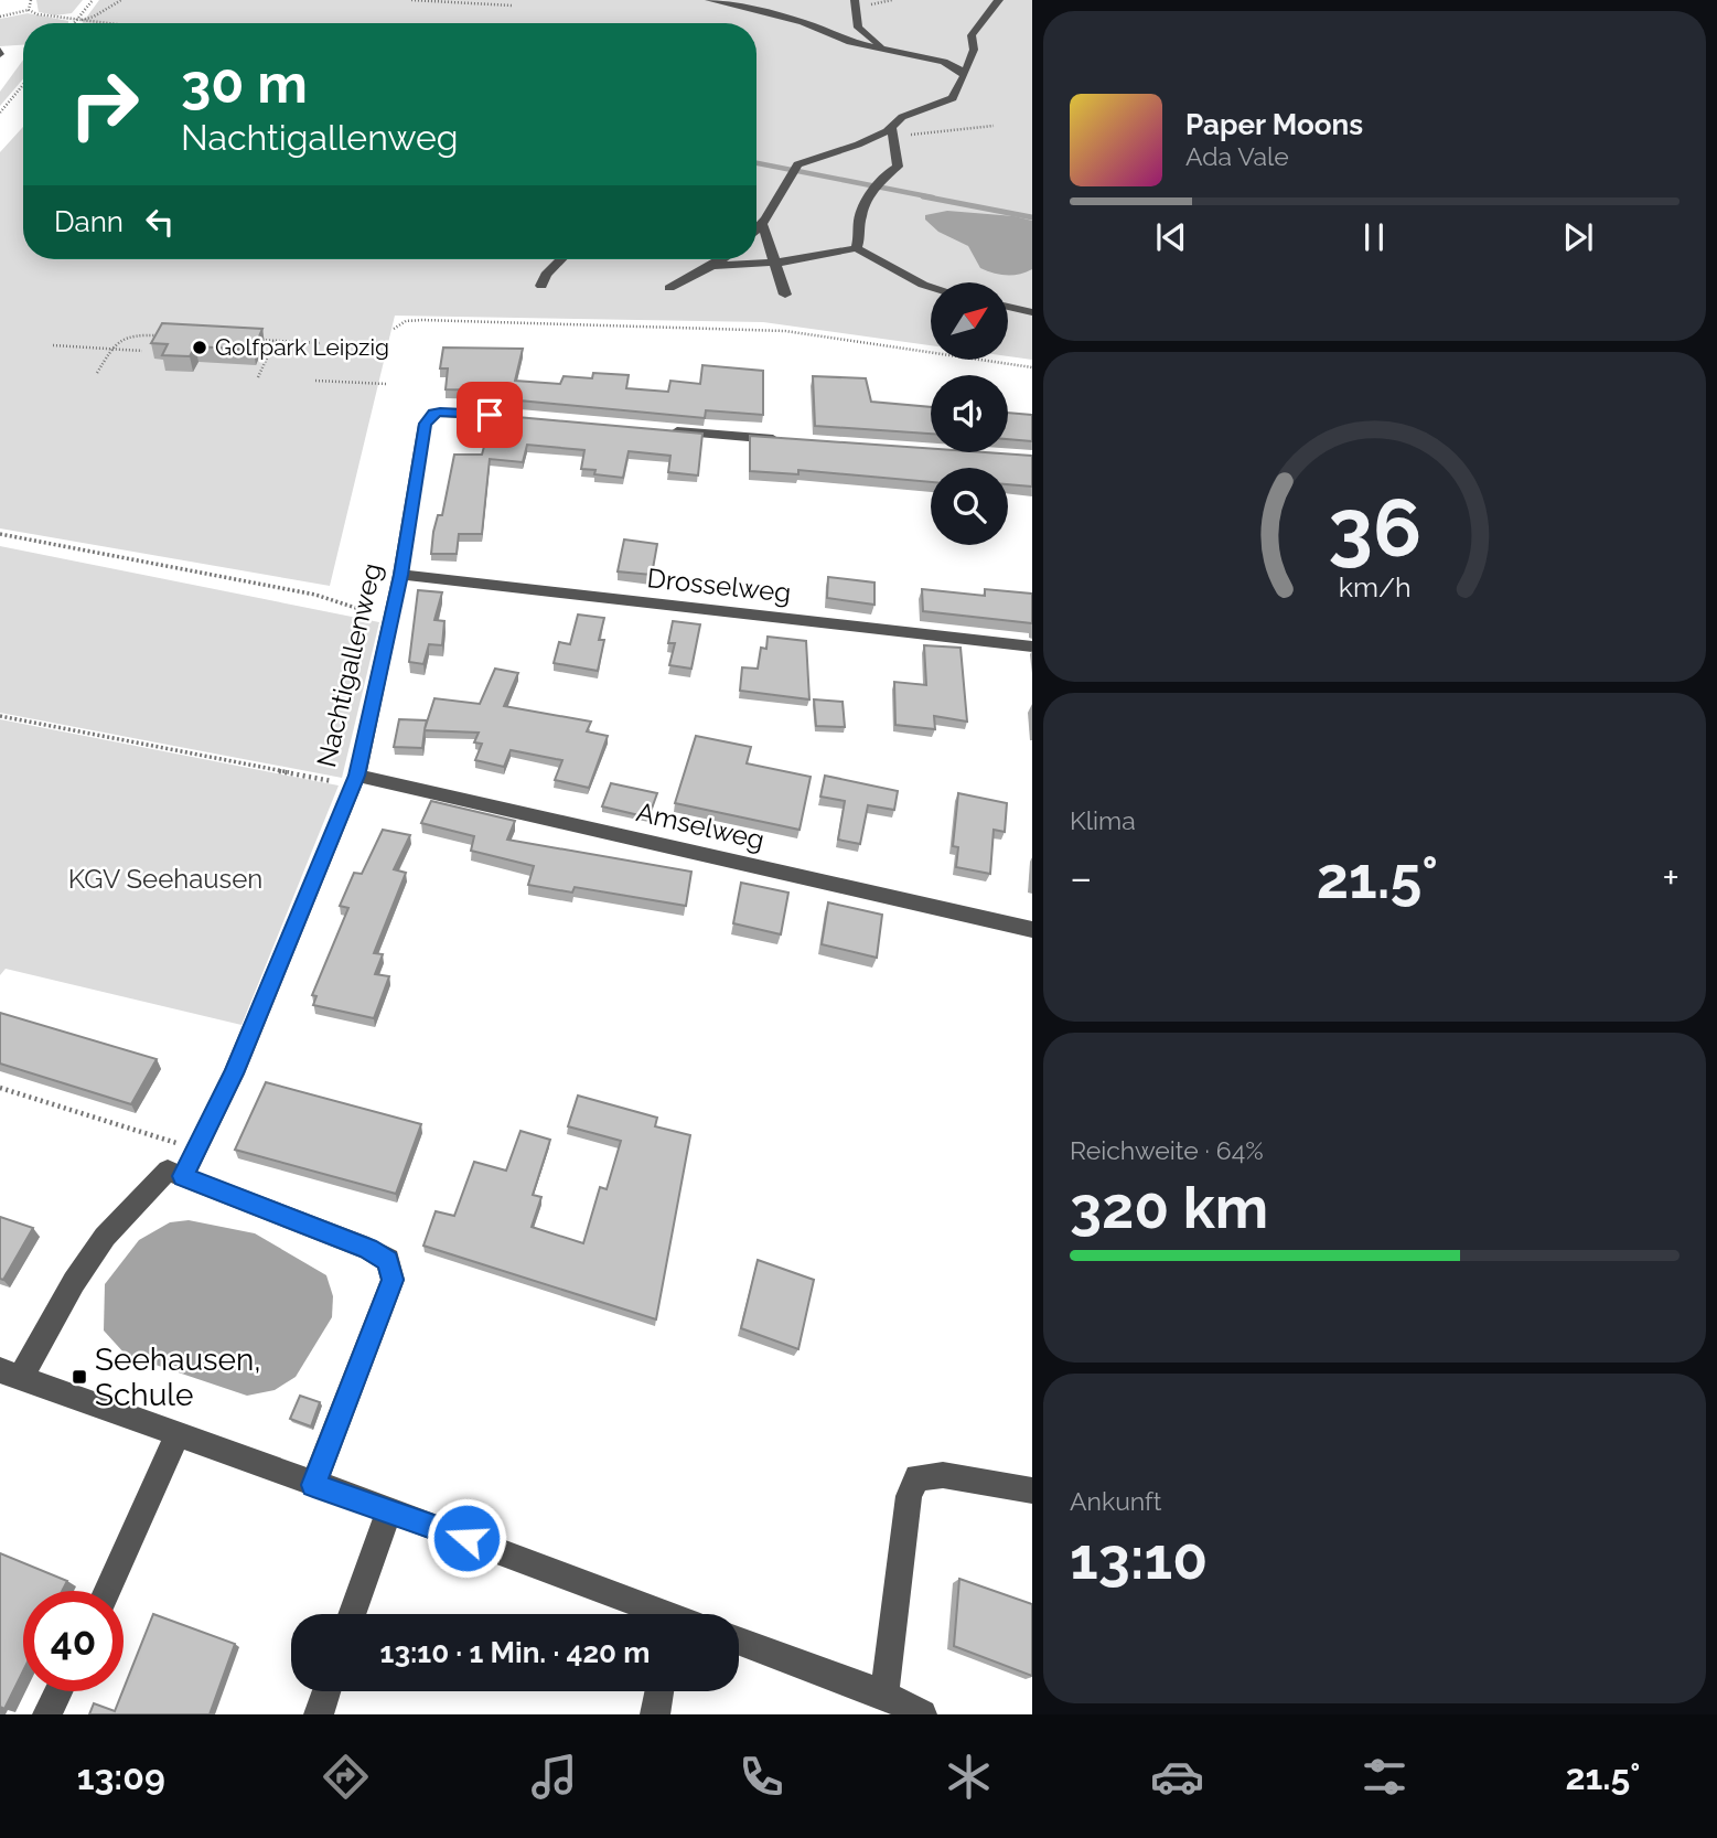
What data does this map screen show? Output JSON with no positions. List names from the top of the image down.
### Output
{
  "streets": {
    "street": ["Drosselweg", "Nachtigallenweg", "Amselweg"]
  },
  "crossings": [
    ["Drosselweg", "Nachtigallenweg"],
    ["Nachtigallenweg", "Amselweg"]
  ],
  "parks": ["KGV Seehausen"],
  "places": {
    "other": ["Golfpark Leipzig"],
    "transit": ["Seehausen, Schule"]
  },
  "north": "top right",
  "page": {
    "turn": ["30 m", "Nachtigallenweg"],
    "song": ["Paper Moons", "Ada Vale"],
    "then": "Dann",
    "tile": [
      "Klima",
      ["Reichweite · 64%", "320 km"],
      ["Ankunft", "13:10"]
    ],
    "heat": ["−", "21.5°", "+"],
    "limit": "40",
    "trip": "13:10 · 1 Min. · 420 m",
    "tabs": ["13:09", "21.5°"],
    "gauge": ["36", "km/h"]
  }
}
